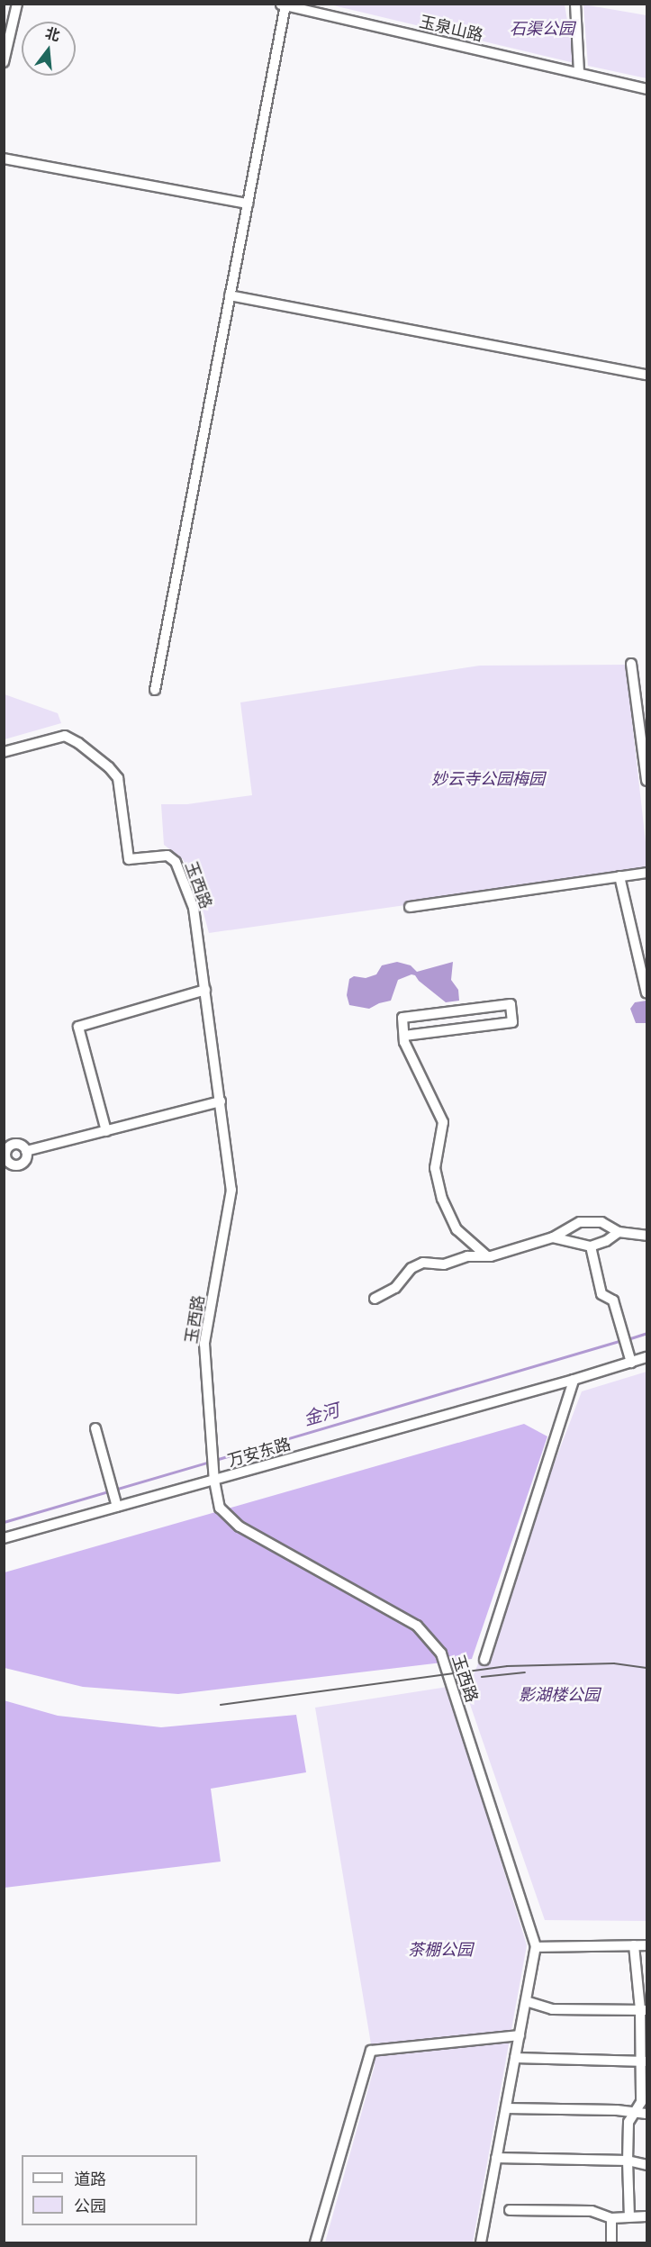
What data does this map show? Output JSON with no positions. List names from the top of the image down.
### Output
{
  "streets": {
    "street": ["玉泉山路", "玉西路", "万安东路"]
  },
  "crossings": [
    ["玉西路", "万安东路"]
  ],
  "water": ["金河"],
  "parks": [
    "石渠公园",
    "妙云寺公园梅园",
    "影湖楼公园",
    "茶棚公园"
  ],
  "legend": ["道路", "公园"],
  "north": "top"
}
